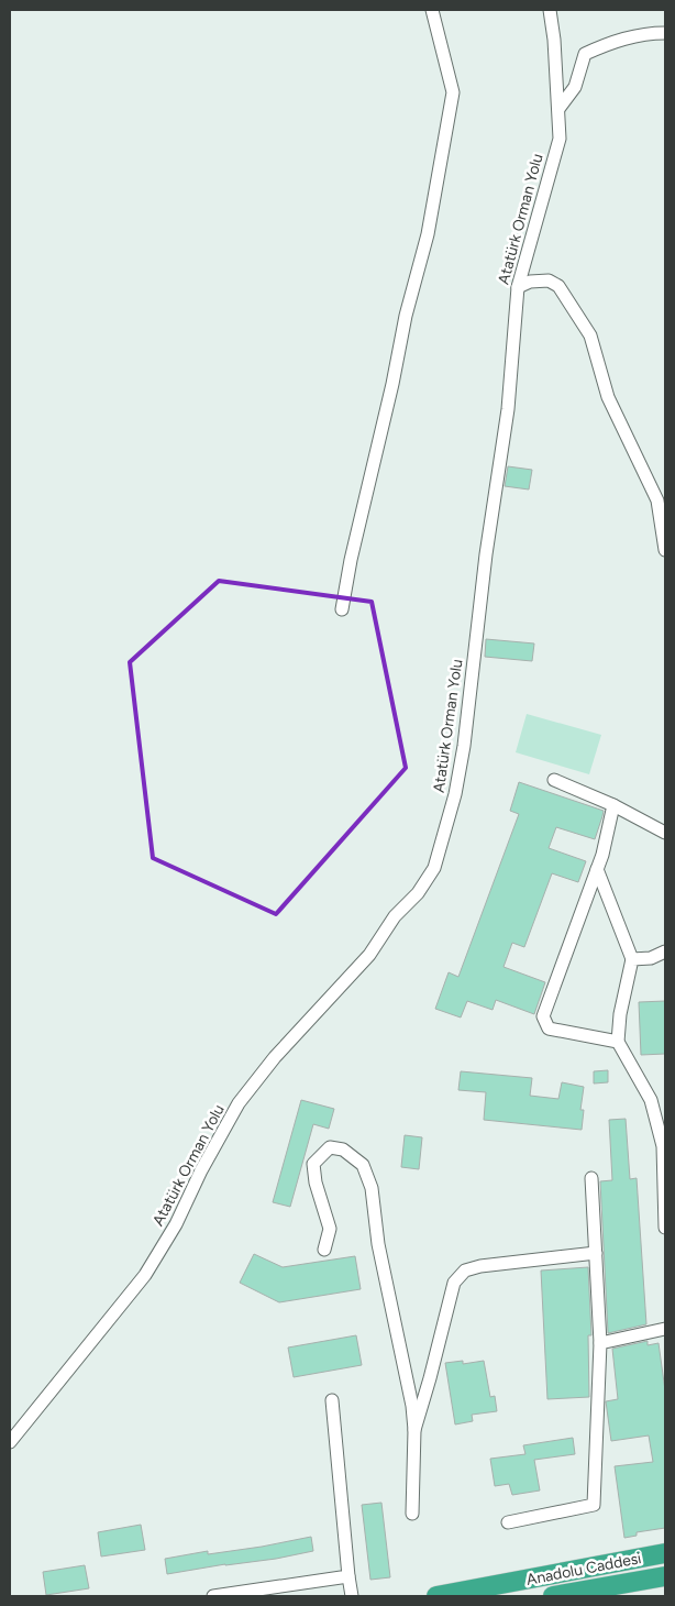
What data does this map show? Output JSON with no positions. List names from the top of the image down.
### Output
{
  "streets": {
    "highway": ["Anadolu Caddesi"],
    "street": ["Atatürk Orman Yolu"]
  }
}
